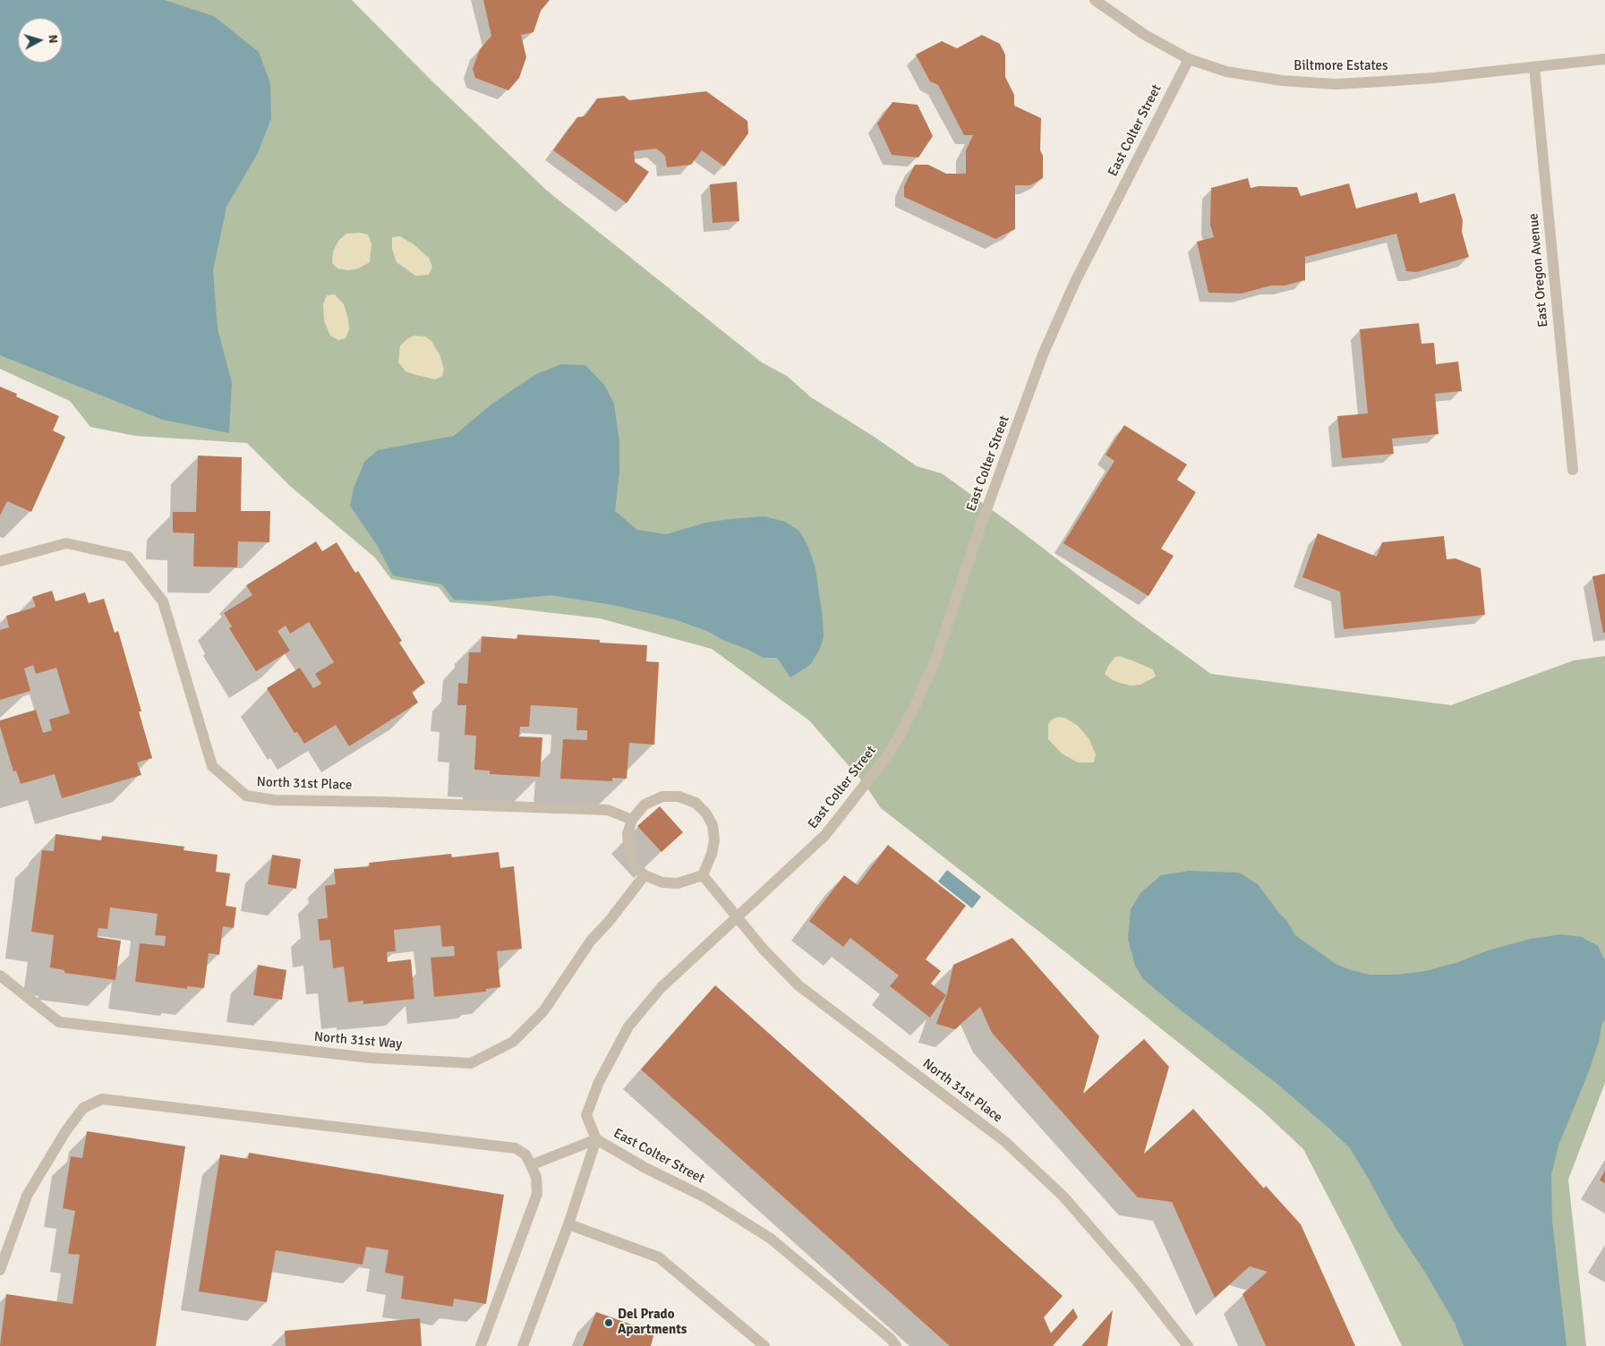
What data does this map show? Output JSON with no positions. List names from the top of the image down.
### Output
{
  "streets": {
    "street": [
      "Biltmore Estates",
      "East Colter Street",
      "East Oregon Avenue",
      "North 31st Place",
      "North 31st Way"
    ]
  },
  "crossings": [
    ["Biltmore Estates", "East Colter Street"],
    ["Biltmore Estates", "East Oregon Avenue"],
    ["East Colter Street", "North 31st Place"],
    ["North 31st Place", "North 31st Way"]
  ],
  "places": ["Del Prado Apartments"],
  "north": "right"
}
